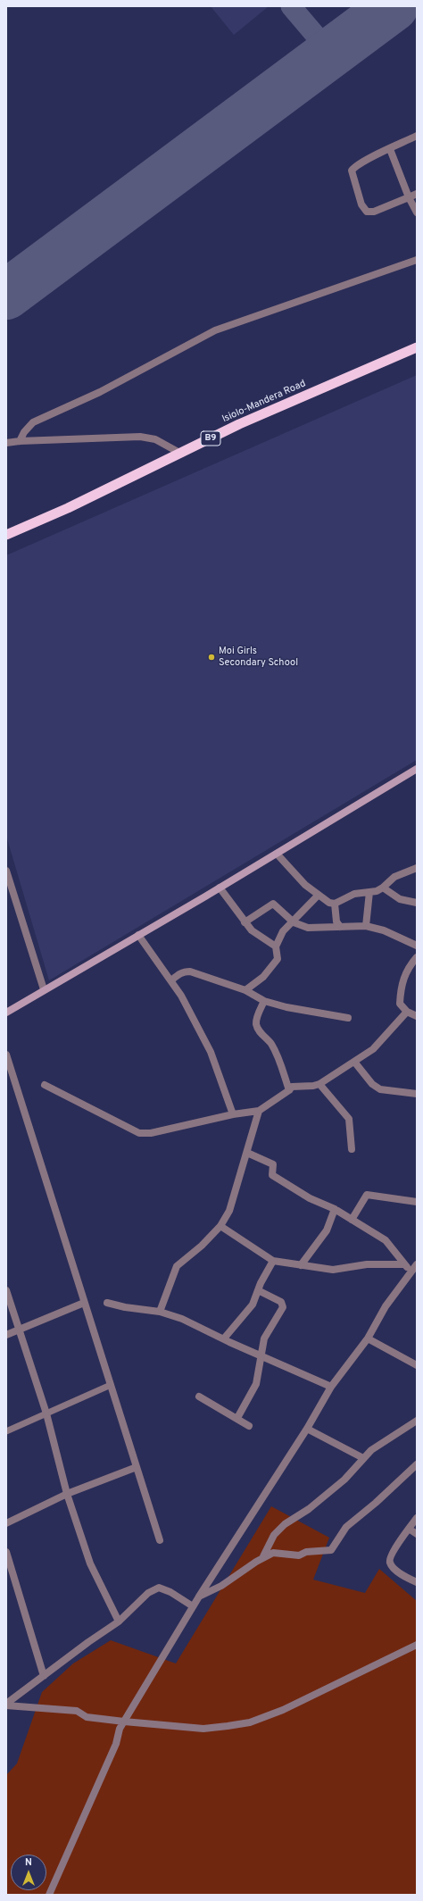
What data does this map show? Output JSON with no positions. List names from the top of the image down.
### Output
{
  "streets": {
    "highway": ["Isiolo-Mandera Road", "B9"]
  },
  "places": ["Moi Girls Secondary School"],
  "north": "top"
}
